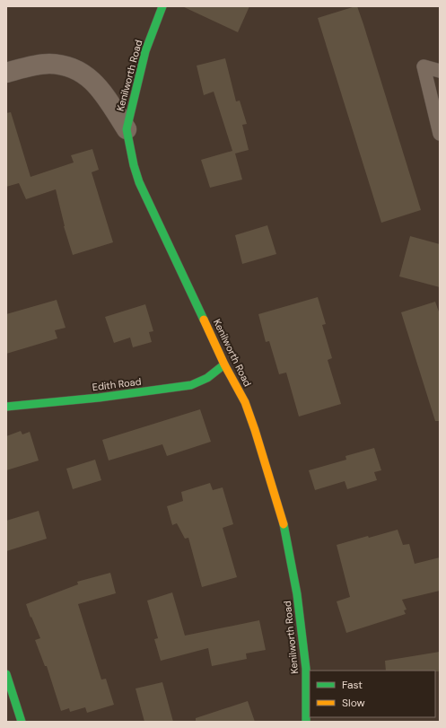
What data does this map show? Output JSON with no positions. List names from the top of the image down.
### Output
{
  "streets": {
    "street": ["Kenilworth Road", "Edith Road"]
  },
  "crossings": [
    ["Kenilworth Road", "Edith Road"]
  ],
  "legend": ["Fast", "Slow"]
}
